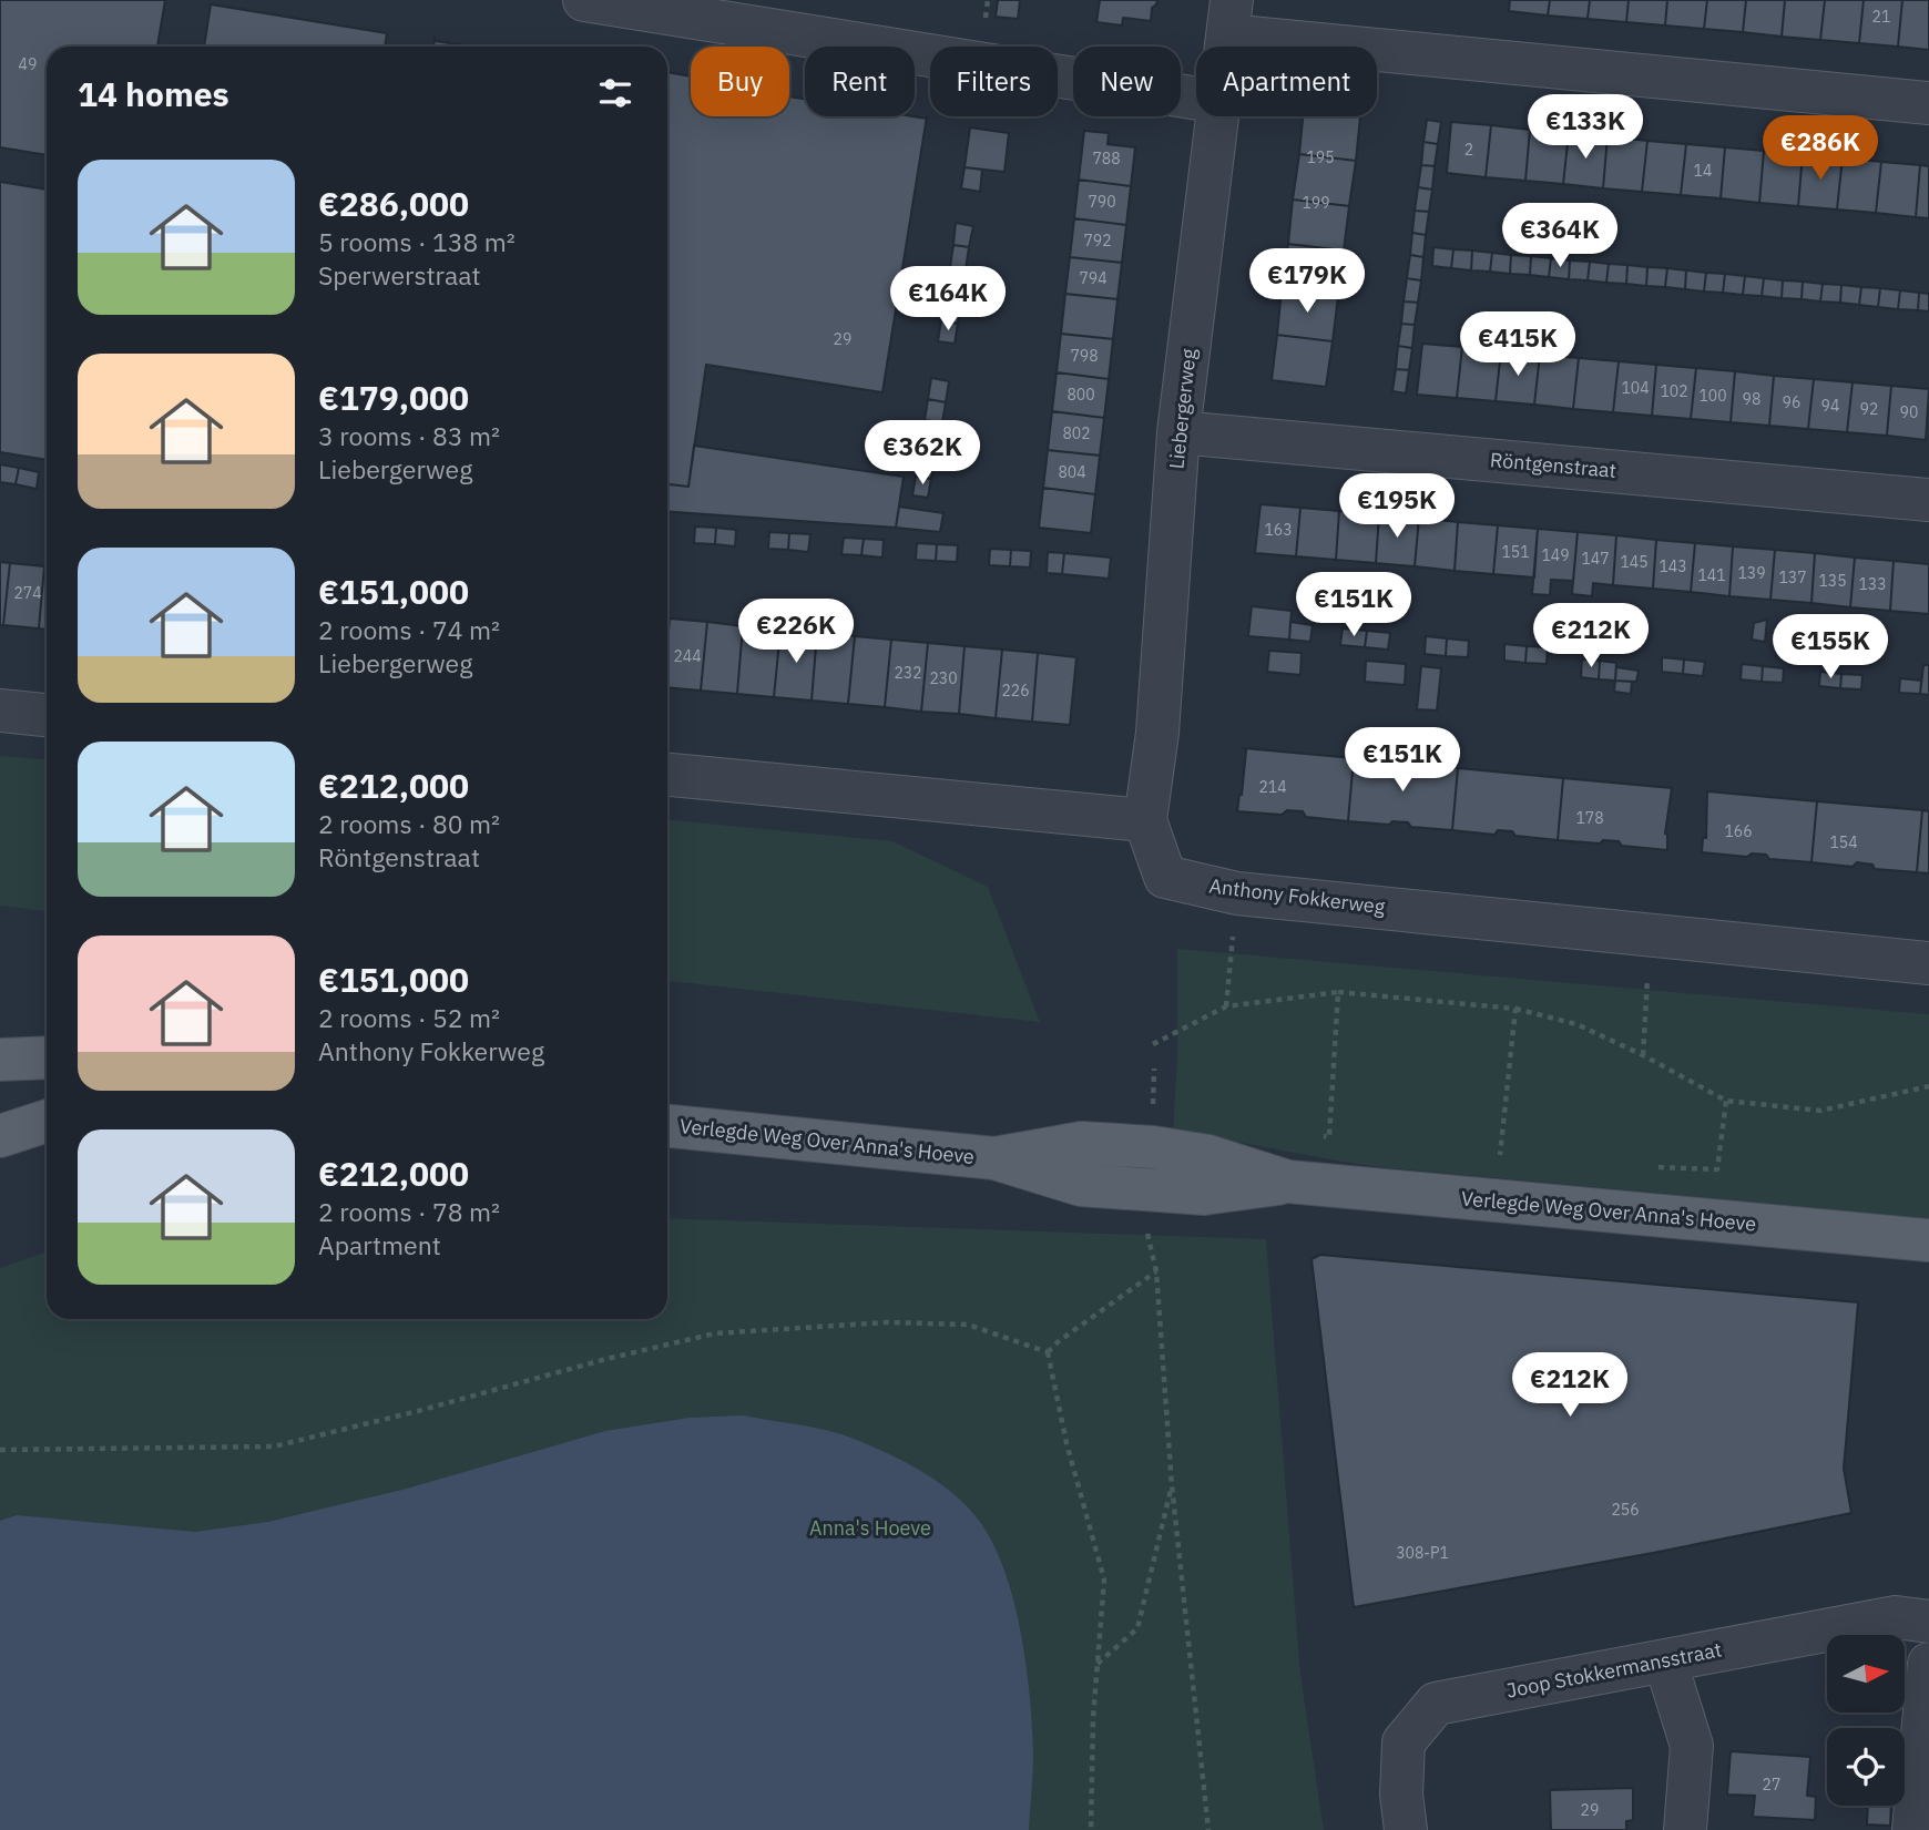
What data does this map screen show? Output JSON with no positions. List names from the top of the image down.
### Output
{
  "streets": {
    "main road": ["Verlegde Weg Over Anna's Hoeve"],
    "street": [
      "Liebergerweg",
      "Röntgenstraat",
      "Anthony Fokkerweg",
      "Joop Stokkermansstraat"
    ]
  },
  "crossings": [
    ["Liebergerweg", "Röntgenstraat"],
    ["Liebergerweg", "Anthony Fokkerweg"]
  ],
  "parks": ["Anna's Hoeve"],
  "house_numbers": [
    "21",
    "49",
    "2",
    "195",
    "788",
    "14",
    "790",
    "199",
    "792",
    "794",
    "29",
    "798",
    "104",
    "102",
    "800",
    "100",
    "98",
    "96",
    "94",
    "92",
    "90",
    "802",
    "804",
    "163",
    "151",
    "149",
    "147",
    "145",
    "143",
    "139",
    "141",
    "137",
    "135",
    "133",
    "274",
    "244",
    "232",
    "230",
    "226",
    "214",
    "178",
    "166",
    "154",
    "256",
    "308-P1",
    "27",
    "29"
  ],
  "north": "right",
  "page": {
    "chip": [
      "Buy",
      "Rent",
      "Filters",
      "New",
      "Apartment"
    ],
    "heading": "14 homes",
    "price": [
      "€133K",
      "€286K",
      "€364K",
      "€179K",
      "€164K",
      "€415K",
      "€362K",
      "€195K",
      "€151K",
      "€226K",
      "€212K",
      "€155K",
      "€151K",
      "€212K"
    ],
    "list": [
      {
        "name": "€286,000",
        "note": "5 rooms · 138 m² · Sperwerstraat"
      },
      {
        "name": "€179,000",
        "note": "3 rooms · 83 m² · Liebergerweg"
      },
      {
        "name": "€151,000",
        "note": "2 rooms · 74 m² · Liebergerweg"
      },
      {
        "name": "€212,000",
        "note": "2 rooms · 80 m² · Röntgenstraat"
      },
      {
        "name": "€151,000",
        "note": "2 rooms · 52 m² · Anthony Fokkerweg"
      },
      {
        "name": "€212,000",
        "note": "2 rooms · 78 m² · Apartment"
      }
    ]
  }
}
